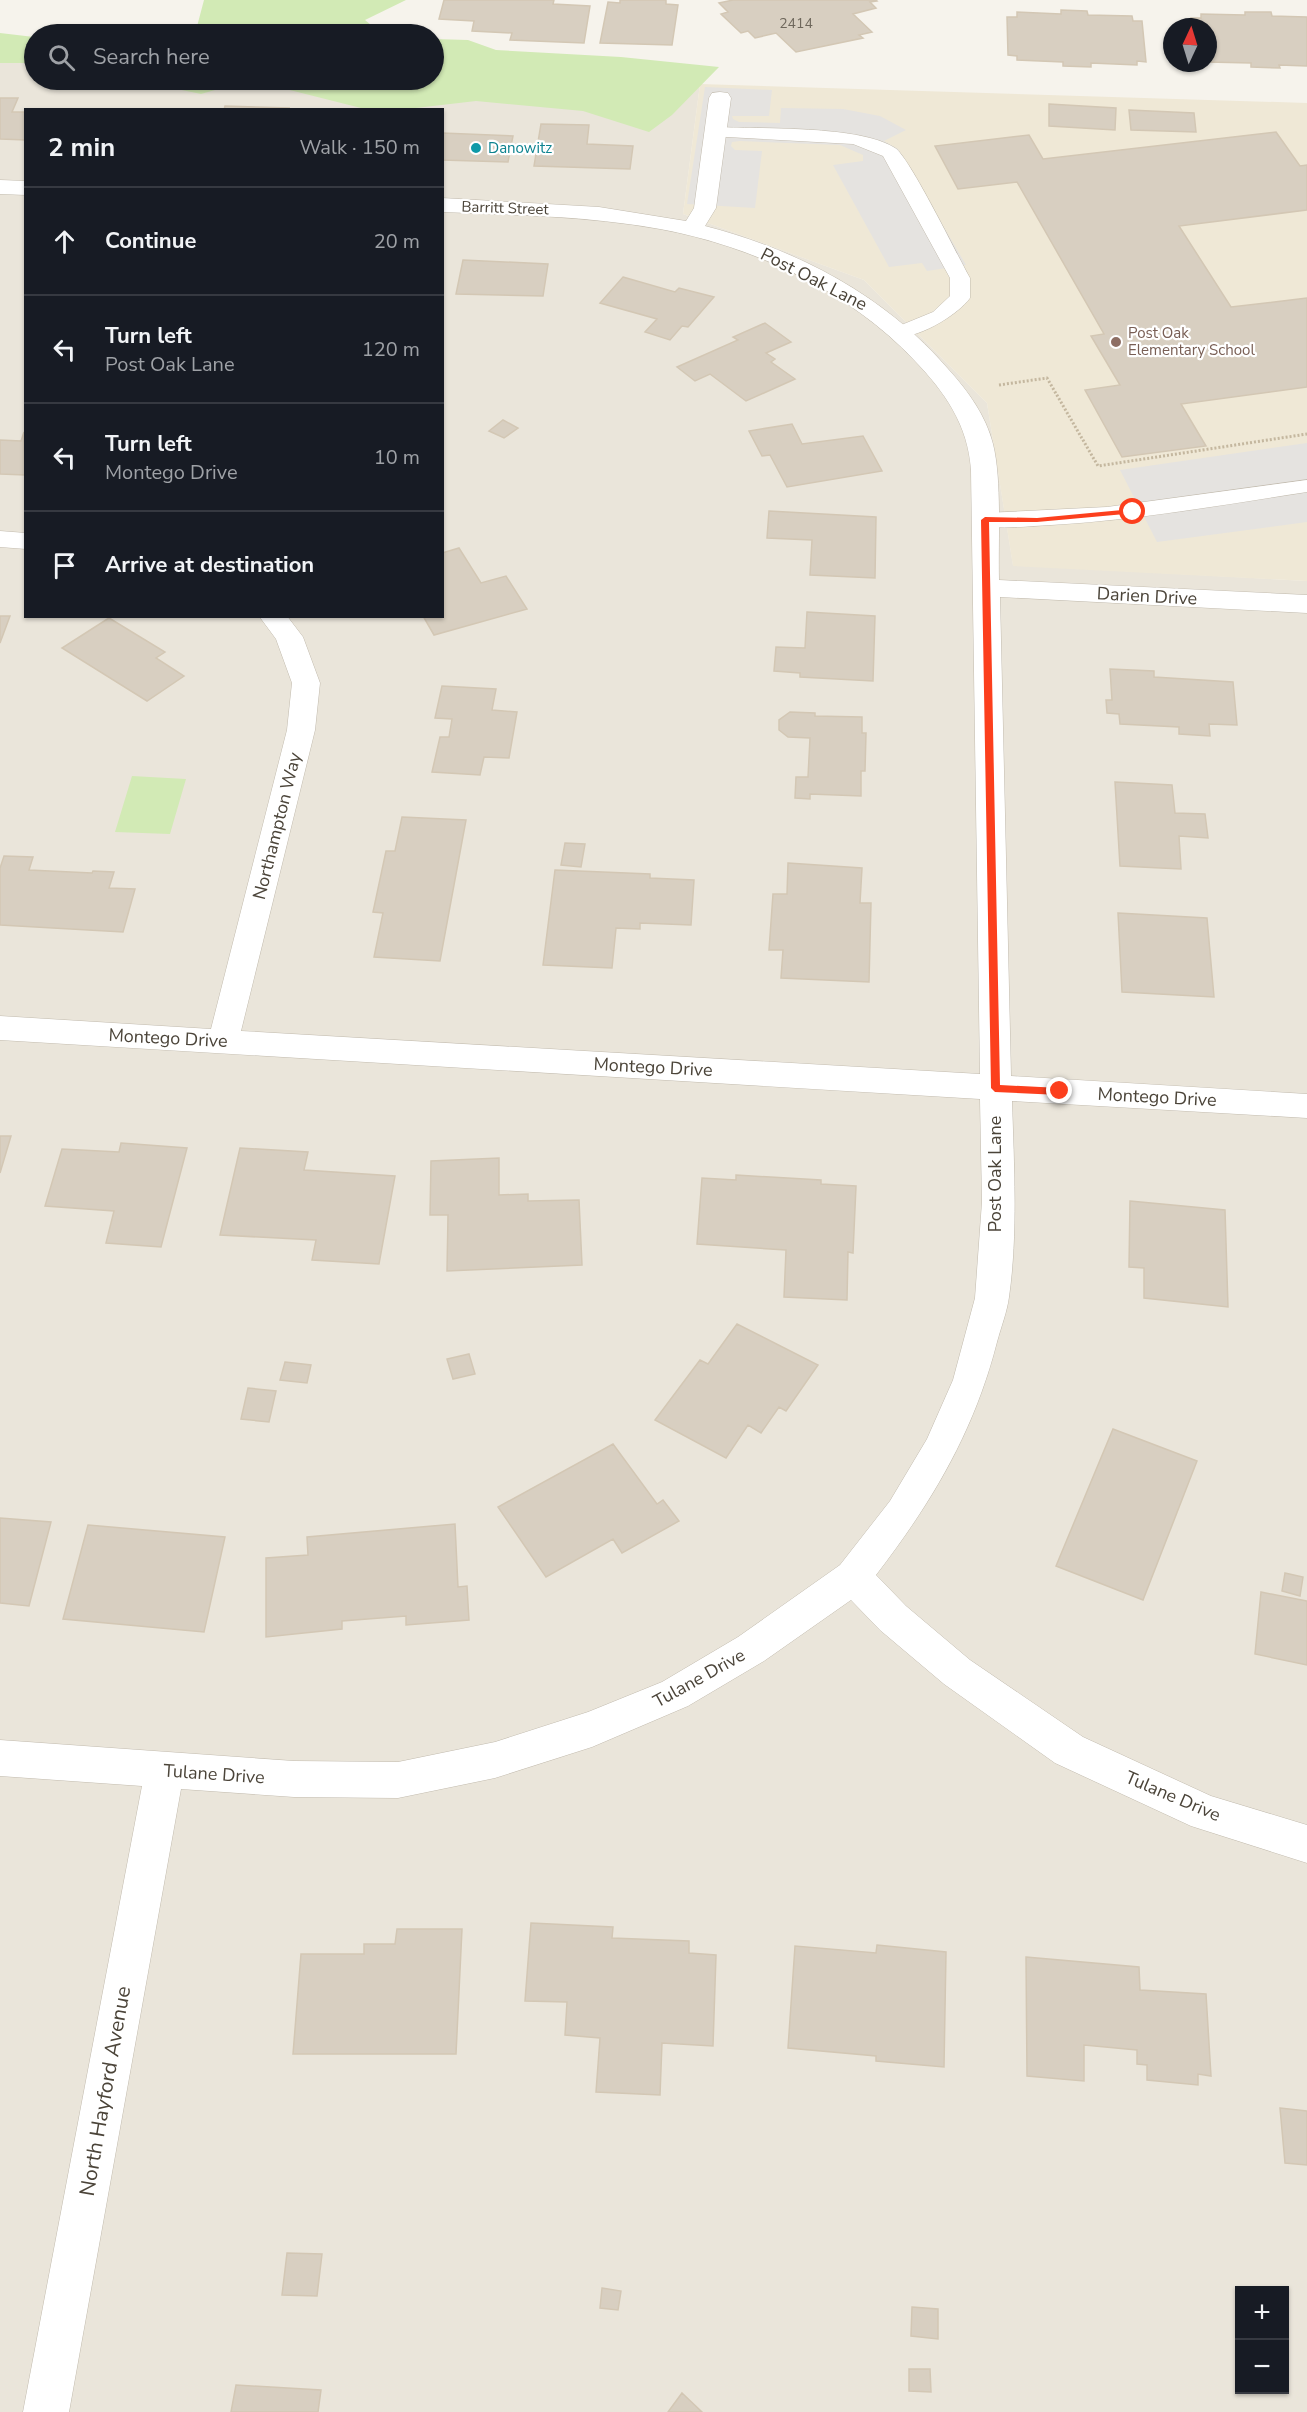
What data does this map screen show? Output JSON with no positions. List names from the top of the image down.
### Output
{
  "streets": {
    "street": [
      "Barritt Street",
      "Post Oak Lane",
      "Darien Drive",
      "Northampton Way",
      "Montego Drive",
      "Tulane Drive",
      "North Hayford Avenue"
    ]
  },
  "crossings": [
    ["Barritt Street", "Post Oak Lane"],
    ["Post Oak Lane", "Darien Drive"],
    ["Post Oak Lane", "Montego Drive"],
    ["Post Oak Lane", "Tulane Drive"],
    ["Northampton Way", "Montego Drive"],
    ["Tulane Drive", "North Hayford Avenue"]
  ],
  "places": ["Danowitz", "Post Oak Elementary School"],
  "house_numbers": ["2414"],
  "north": "top",
  "page": {
    "search": "Search here",
    "heading": ["2 min", "Walk · 150 m"],
    "list": [
      ["Continue", "20 m"],
      ["Turn left", "Post Oak Lane", "120 m"],
      ["Turn left", "Montego Drive", "10 m"],
      "Arrive at destination"
    ],
    "map_buttons": ["+", "−"]
  }
}
